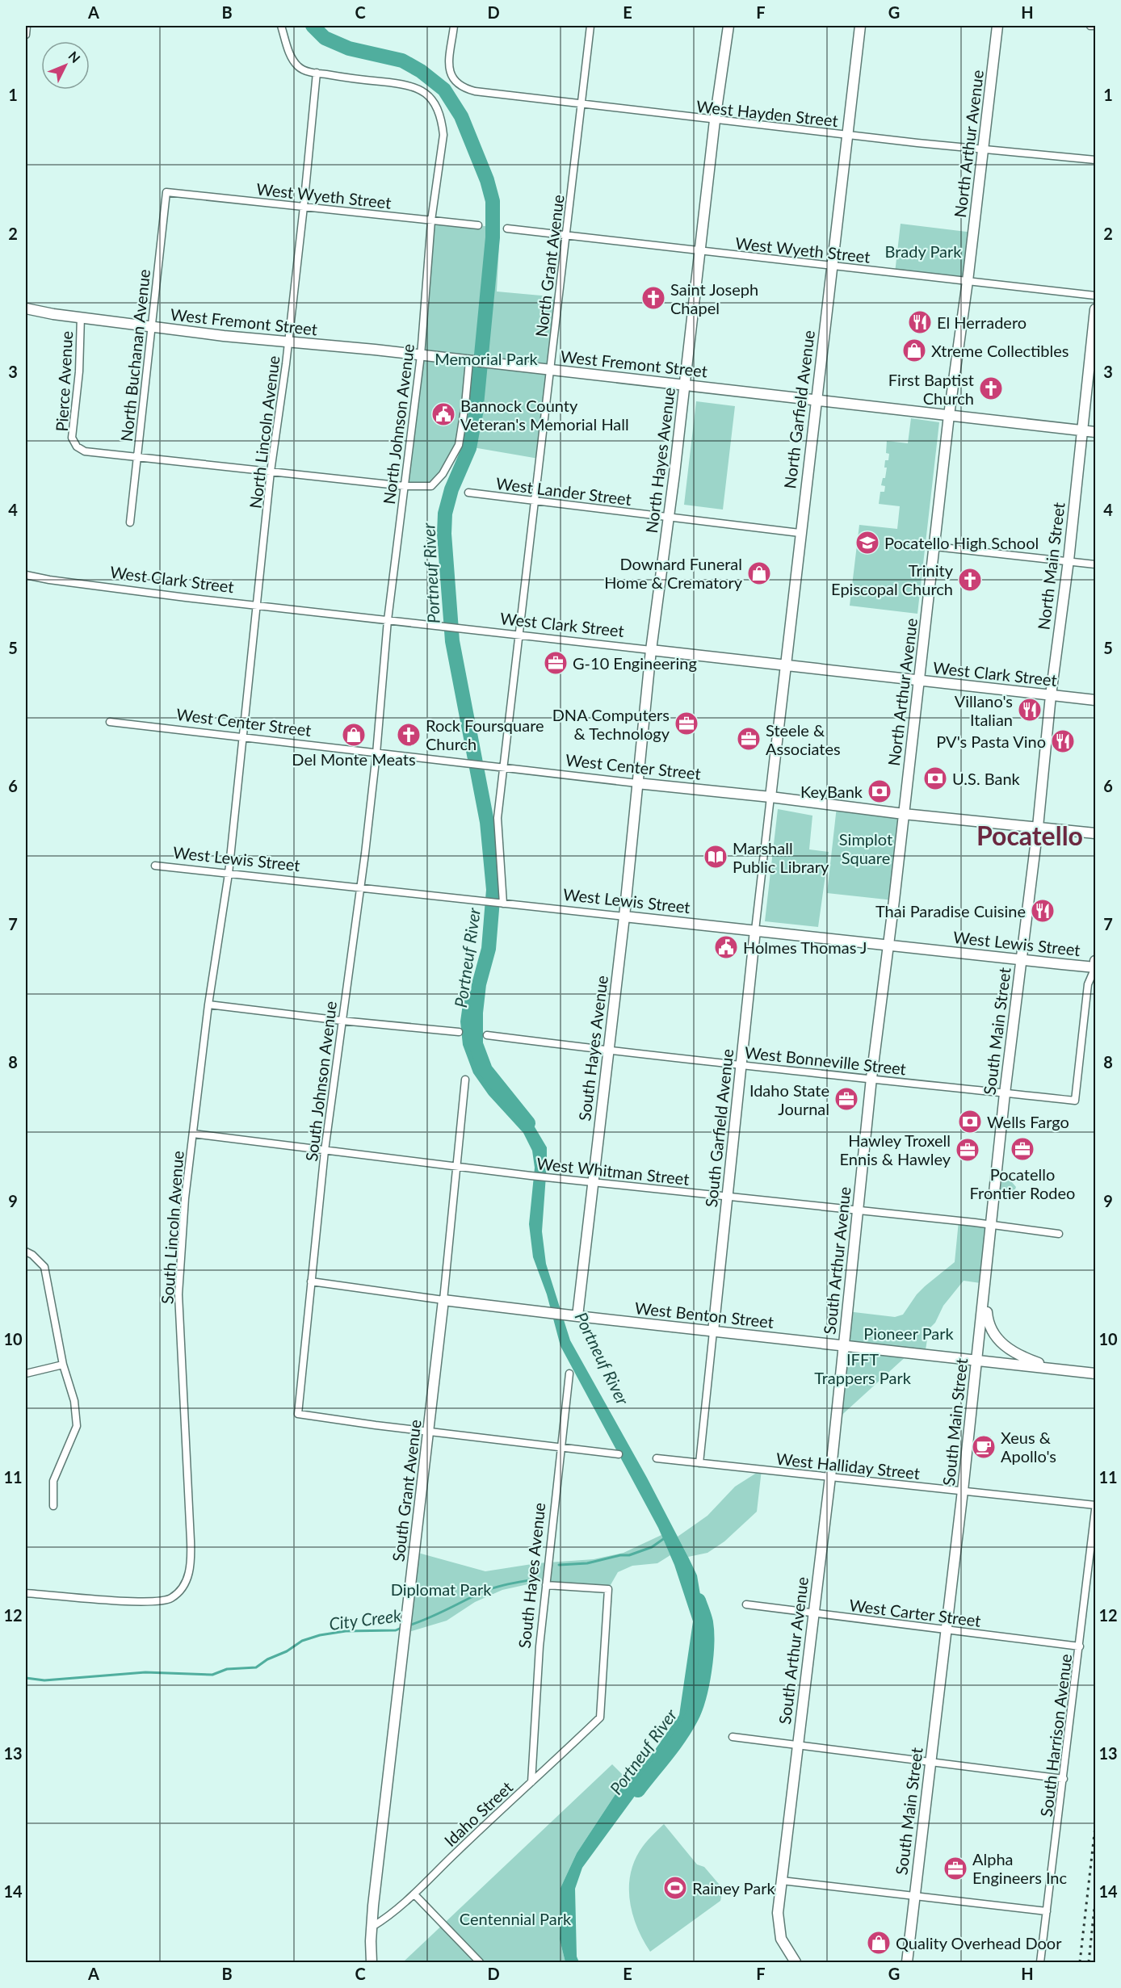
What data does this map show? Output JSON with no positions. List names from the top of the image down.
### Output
{
  "streets": {
    "street": [
      "West Hayden Street",
      "North Arthur Avenue",
      "West Wyeth Street",
      "North Grant Avenue",
      "West Fremont Street",
      "North Buchanan Avenue",
      "Pierce Avenue",
      "North Garfield Avenue",
      "North Johnson Avenue",
      "North Lincoln Avenue",
      "North Hayes Avenue",
      "West Lander Street",
      "North Main Street",
      "West Clark Street",
      "West Center Street",
      "West Lewis Street",
      "South Main Street",
      "South Hayes Avenue",
      "West Bonneville Street",
      "South Johnson Avenue",
      "South Garfield Avenue",
      "West Whitman Street",
      "South Lincoln Avenue",
      "South Arthur Avenue",
      "West Benton Street",
      "West Halliday Street",
      "South Grant Avenue",
      "West Carter Street",
      "South Harrison Avenue",
      "Idaho Street"
    ]
  },
  "crossings": [
    ["West Hayden Street", "North Arthur Avenue"],
    ["West Hayden Street", "North Grant Avenue"],
    ["West Hayden Street", "North Garfield Avenue"],
    ["West Hayden Street", "North Hayes Avenue"],
    ["North Arthur Avenue", "West Wyeth Street"],
    ["North Arthur Avenue", "West Fremont Street"],
    ["North Arthur Avenue", "West Clark Street"],
    ["North Arthur Avenue", "West Center Street"],
    ["North Arthur Avenue", "South Arthur Avenue"],
    ["West Wyeth Street", "North Grant Avenue"],
    ["West Wyeth Street", "North Buchanan Avenue"],
    ["West Wyeth Street", "North Garfield Avenue"],
    ["West Wyeth Street", "North Johnson Avenue"],
    ["West Wyeth Street", "North Lincoln Avenue"],
    ["West Wyeth Street", "North Hayes Avenue"],
    ["North Grant Avenue", "West Fremont Street"],
    ["North Grant Avenue", "West Lander Street"],
    ["North Grant Avenue", "West Clark Street"],
    ["North Grant Avenue", "West Center Street"],
    ["West Fremont Street", "North Buchanan Avenue"],
    ["West Fremont Street", "Pierce Avenue"],
    ["West Fremont Street", "North Garfield Avenue"],
    ["West Fremont Street", "North Johnson Avenue"],
    ["West Fremont Street", "North Lincoln Avenue"],
    ["West Fremont Street", "North Hayes Avenue"],
    ["West Fremont Street", "North Main Street"],
    ["North Buchanan Avenue", "Pierce Avenue"],
    ["North Garfield Avenue", "West Lander Street"],
    ["North Garfield Avenue", "West Clark Street"],
    ["North Garfield Avenue", "West Center Street"],
    ["North Garfield Avenue", "South Garfield Avenue"],
    ["North Johnson Avenue", "North Lincoln Avenue"],
    ["North Johnson Avenue", "West Clark Street"],
    ["North Johnson Avenue", "West Center Street"],
    ["North Johnson Avenue", "South Johnson Avenue"],
    ["North Lincoln Avenue", "West Clark Street"],
    ["North Lincoln Avenue", "West Center Street"],
    ["North Lincoln Avenue", "South Lincoln Avenue"],
    ["North Hayes Avenue", "West Lander Street"],
    ["North Hayes Avenue", "West Clark Street"],
    ["North Hayes Avenue", "West Center Street"],
    ["North Hayes Avenue", "South Hayes Avenue"],
    ["North Main Street", "West Clark Street"],
    ["North Main Street", "West Center Street"],
    ["North Main Street", "South Main Street"],
    ["West Center Street", "South Main Street"],
    ["West Center Street", "South Hayes Avenue"],
    ["West Center Street", "South Johnson Avenue"],
    ["West Center Street", "South Garfield Avenue"],
    ["West Center Street", "South Lincoln Avenue"],
    ["West Center Street", "South Arthur Avenue"],
    ["West Lewis Street", "South Main Street"],
    ["West Lewis Street", "South Hayes Avenue"],
    ["West Lewis Street", "West Bonneville Street"],
    ["West Lewis Street", "South Johnson Avenue"],
    ["West Lewis Street", "South Garfield Avenue"],
    ["West Lewis Street", "South Lincoln Avenue"],
    ["West Lewis Street", "South Arthur Avenue"],
    ["South Main Street", "West Bonneville Street"],
    ["South Main Street", "West Whitman Street"],
    ["South Main Street", "West Benton Street"],
    ["South Main Street", "West Halliday Street"],
    ["South Main Street", "West Carter Street"],
    ["South Hayes Avenue", "West Bonneville Street"],
    ["South Hayes Avenue", "West Whitman Street"],
    ["South Hayes Avenue", "West Benton Street"],
    ["South Hayes Avenue", "Idaho Street"],
    ["West Bonneville Street", "South Garfield Avenue"],
    ["West Bonneville Street", "South Arthur Avenue"],
    ["South Johnson Avenue", "West Whitman Street"],
    ["South Johnson Avenue", "West Benton Street"],
    ["South Johnson Avenue", "South Grant Avenue"],
    ["South Garfield Avenue", "West Whitman Street"],
    ["South Garfield Avenue", "West Benton Street"],
    ["South Garfield Avenue", "West Halliday Street"],
    ["West Whitman Street", "South Lincoln Avenue"],
    ["West Whitman Street", "South Arthur Avenue"],
    ["West Whitman Street", "South Grant Avenue"],
    ["South Arthur Avenue", "West Benton Street"],
    ["South Arthur Avenue", "West Halliday Street"],
    ["South Arthur Avenue", "West Carter Street"],
    ["West Benton Street", "South Grant Avenue"],
    ["South Grant Avenue", "Idaho Street"],
    ["West Carter Street", "South Harrison Avenue"]
  ],
  "districts": ["Pocatello"],
  "water": ["Portneuf River", "City Creek"],
  "parks": [
    "Brady Park",
    "Memorial Park",
    "Simplot Square",
    "Pioneer Park",
    "IFFT Trappers Park",
    "Diplomat Park",
    "Centennial Park"
  ],
  "places": {
    "church": [
      "Saint Joseph Chapel",
      "First Baptist Church",
      "Trinity Episcopal Church",
      "Rock Foursquare Church"
    ],
    "restaurant": [
      "El Herradero",
      "Villano's Italian",
      "PV's Pasta Vino",
      "Thai Paradise Cuisine"
    ],
    "shop": [
      "Xtreme Collectibles",
      "Downard Funeral Home & Crematory",
      "Del Monte Meats",
      "Quality Overhead Door"
    ],
    "public building": ["Bannock County Veteran's Memorial Hall", "Holmes Thomas J"],
    "school or university": ["Pocatello High School"],
    "office": [
      "G-10 Engineering",
      "DNA Computers & Technology",
      "Steele & Associates",
      "Idaho State Journal",
      "Pocatello Frontier Rodeo",
      "Hawley Troxell Ennis & Hawley",
      "Alpha Engineers Inc"
    ],
    "bank": ["U.S. Bank", "KeyBank", "Wells Fargo"],
    "library": ["Marshall Public Library"],
    "cafe": ["Xeus & Apollo's"],
    "sports": ["Rainey Park"]
  },
  "north": "top right",
  "grid": {
    "columns": [
      "A",
      "B",
      "C",
      "D",
      "E",
      "F",
      "G",
      "H"
    ],
    "rows": [
      "1",
      "2",
      "3",
      "4",
      "5",
      "6",
      "7",
      "8",
      "9",
      "10",
      "11",
      "12",
      "13",
      "14"
    ]
  }
}
